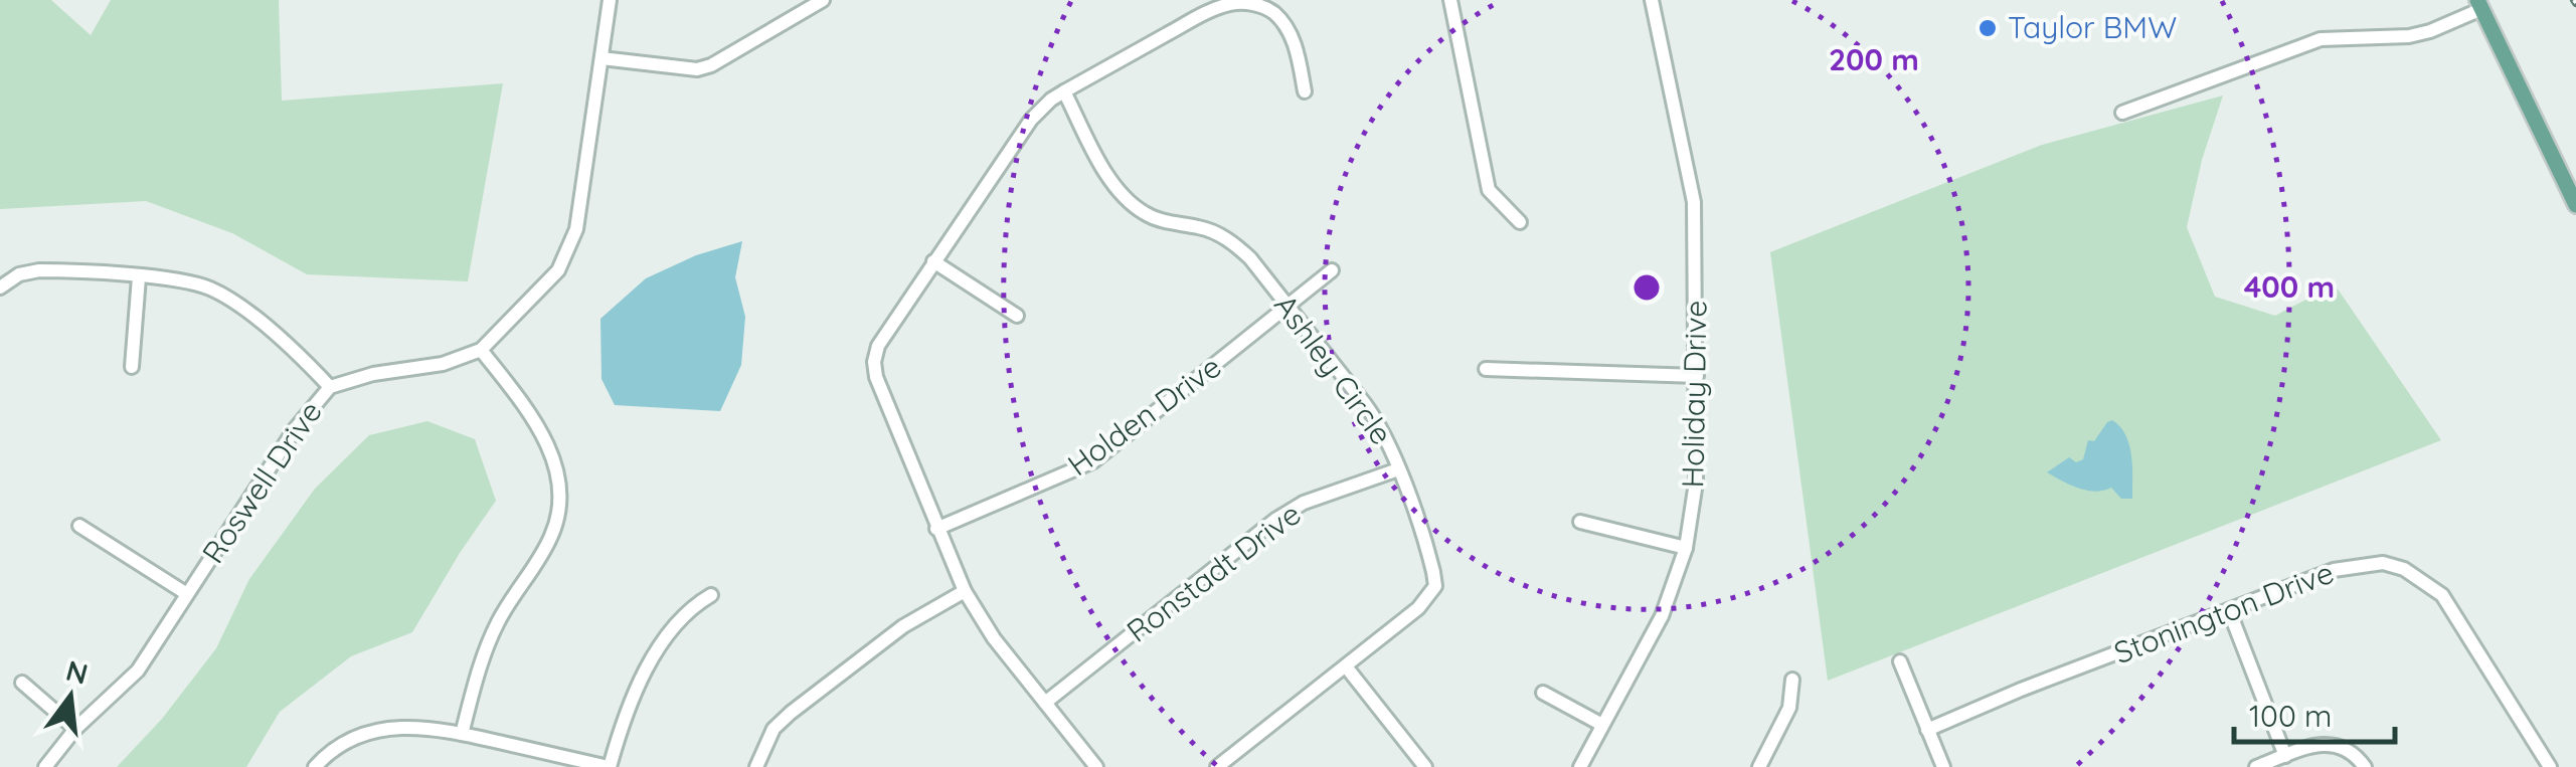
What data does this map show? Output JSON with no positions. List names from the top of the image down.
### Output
{
  "streets": {
    "street": [
      "Ashley Circle",
      "Holiday Drive",
      "Holden Drive",
      "Roswell Drive",
      "Ronstadt Drive",
      "Stonington Drive"
    ]
  },
  "crossings": [
    ["Ashley Circle", "Holden Drive"],
    ["Ashley Circle", "Ronstadt Drive"]
  ],
  "places": ["Taylor BMW"],
  "scale_bar": "100 m",
  "north": "top",
  "rings": ["200 m", "400 m"]
}
